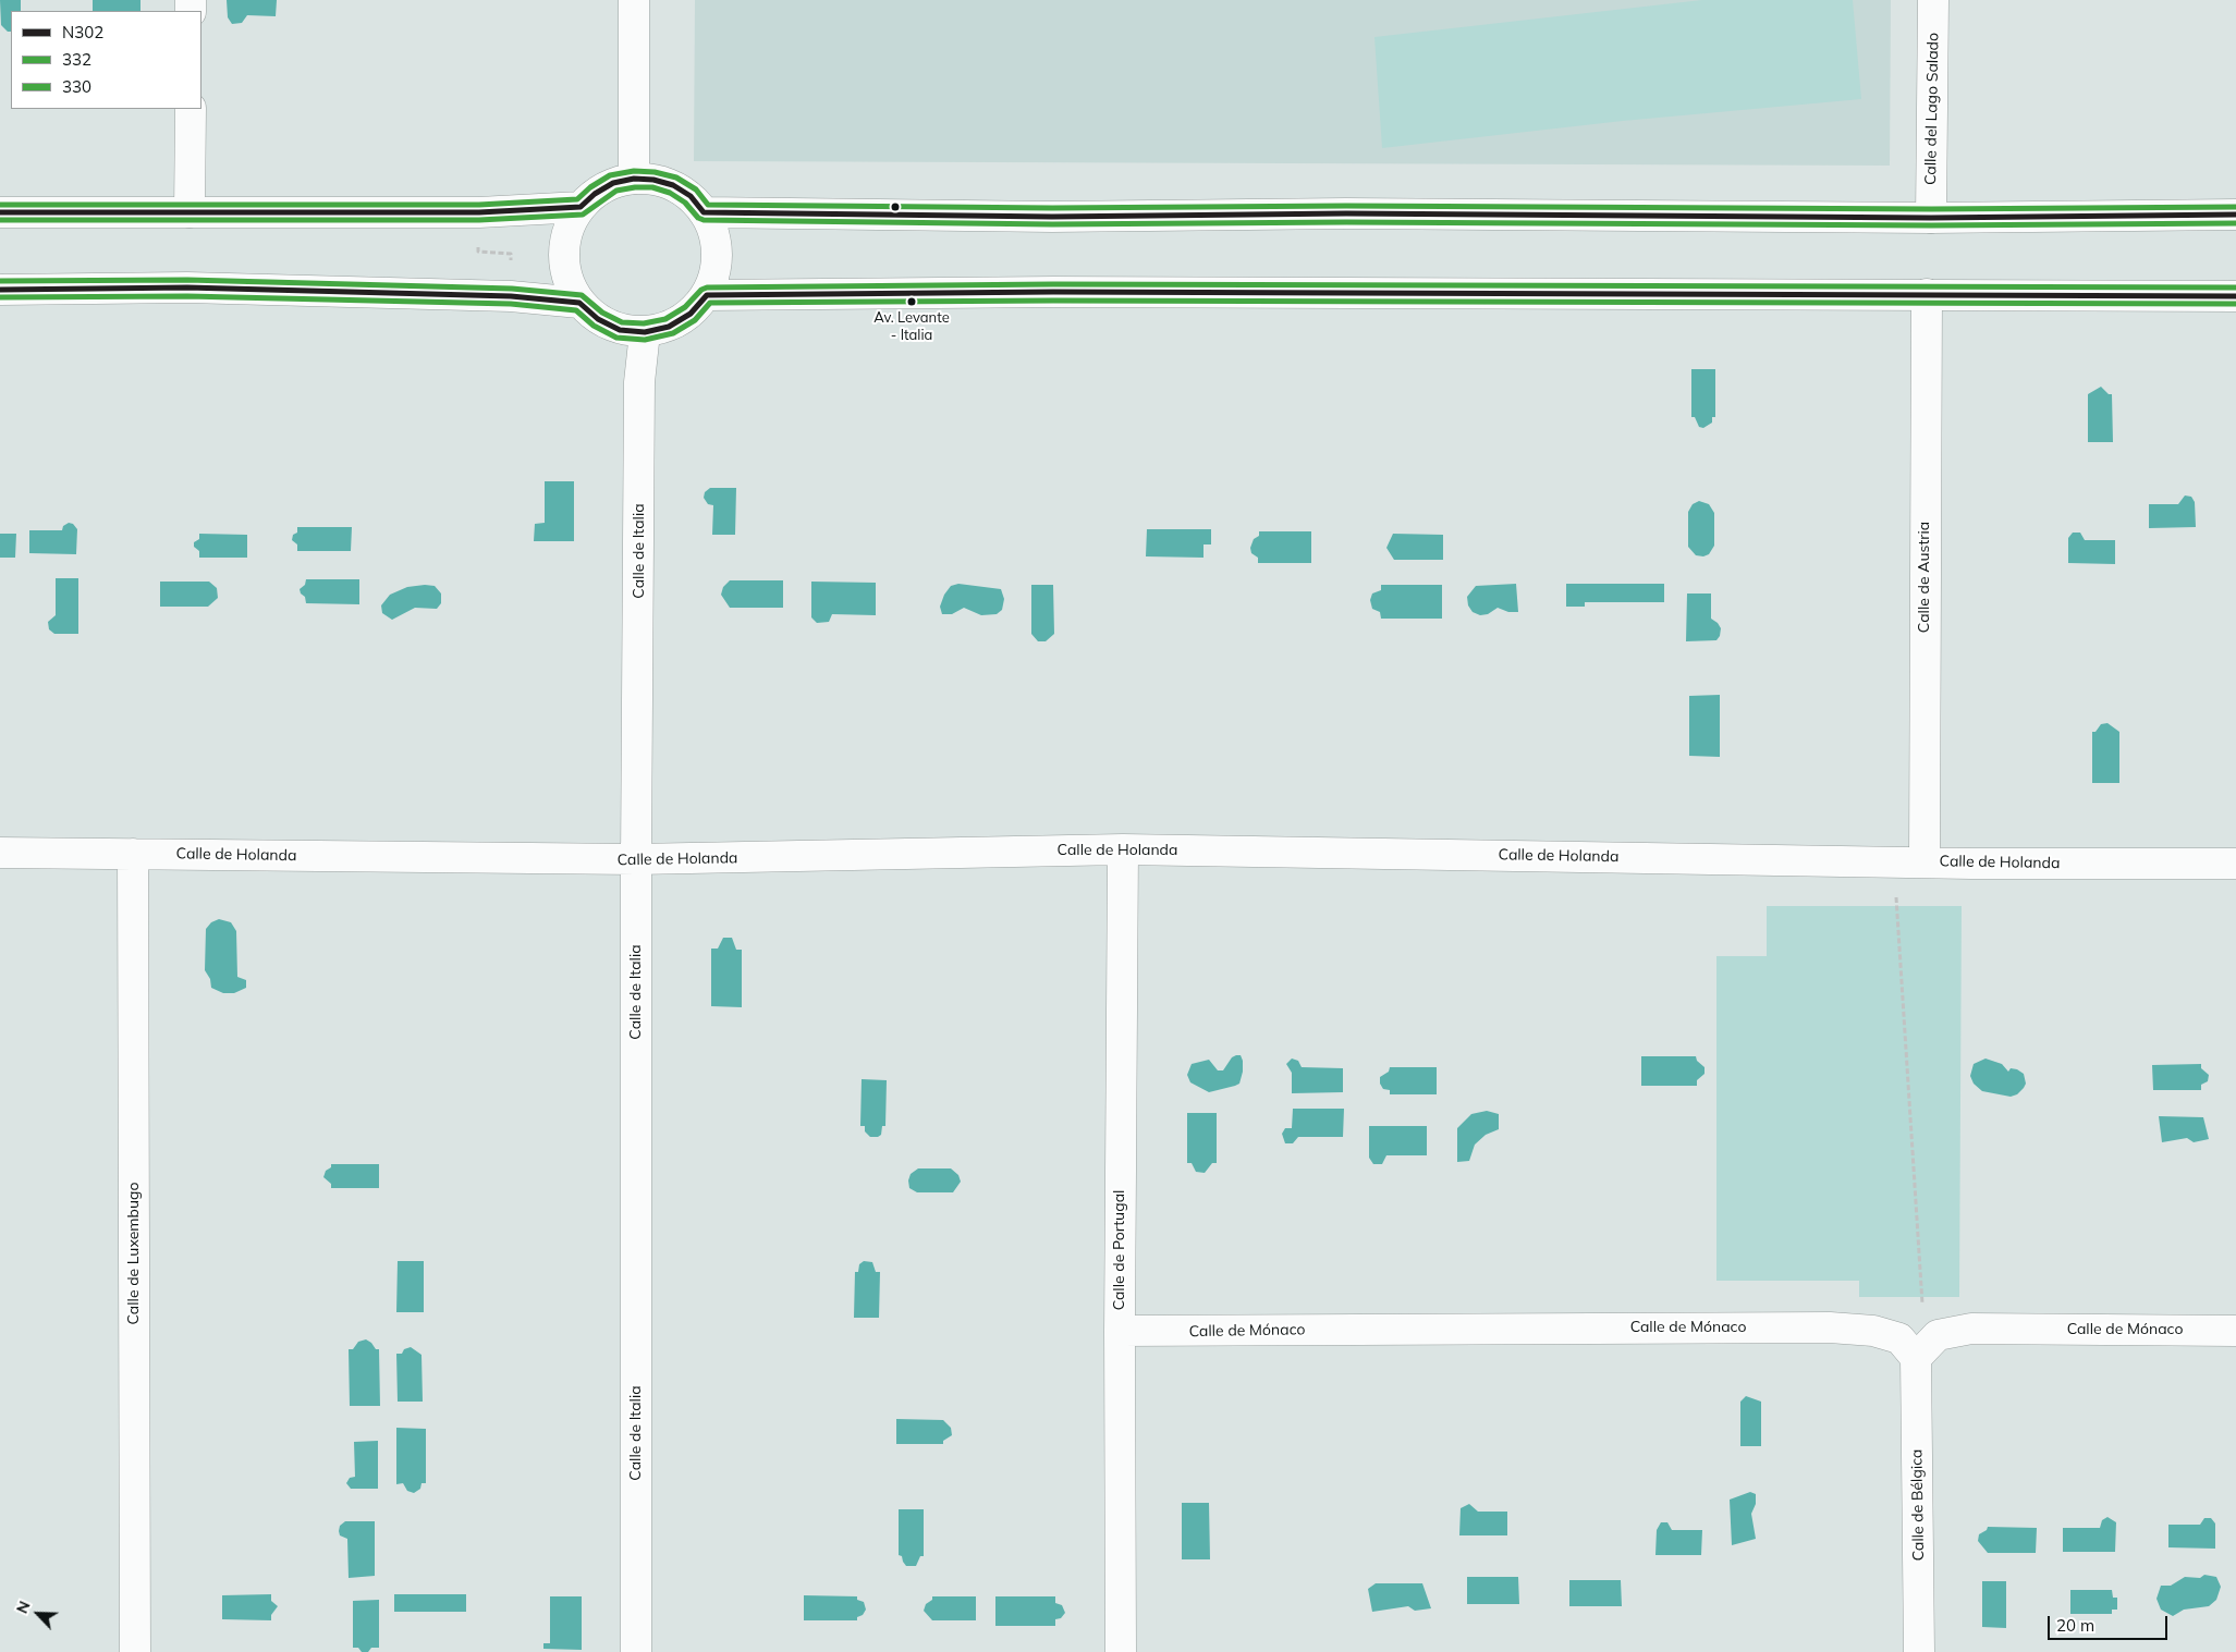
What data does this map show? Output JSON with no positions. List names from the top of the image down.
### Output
{
  "streets": {
    "street": [
      "Calle del Lago Salado",
      "Calle de Italia",
      "Calle de Austria",
      "Calle de Holanda",
      "Calle de Portugal",
      "Calle de Luxembugo",
      "Calle de Mónaco",
      "Calle de Bélgica"
    ]
  },
  "crossings": [
    ["Calle de Italia", "Calle de Holanda"],
    ["Calle de Austria", "Calle de Holanda"],
    ["Calle de Holanda", "Calle de Portugal"],
    ["Calle de Holanda", "Calle de Luxembugo"],
    ["Calle de Portugal", "Calle de Mónaco"],
    ["Calle de Mónaco", "Calle de Bélgica"]
  ],
  "places": ["Av. Levante - Italia"],
  "lines": ["transit line 330", "transit line N302", "transit line 332"],
  "legend": ["N302", "332", "330"],
  "scale_bar": "20 m",
  "north": "top left"
}
